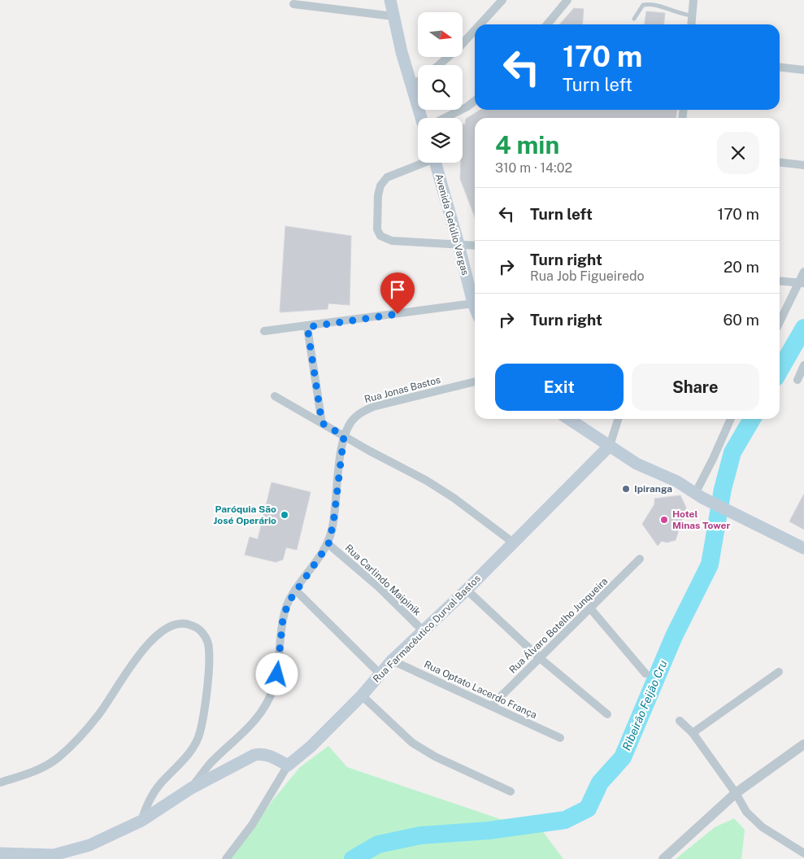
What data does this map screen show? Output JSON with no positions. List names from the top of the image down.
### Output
{
  "streets": {
    "main road": ["Avenida Getúlio Vargas", "Rua Farmacêutico Durval Bastos"],
    "street": [
      "Rua Jonas Bastos",
      "Rua Carlindo Maipinik",
      "Rua Álvaro Botelho Junqueira",
      "Rua Optato Lacerdo França"
    ]
  },
  "crossings": [
    ["Rua Carlindo Maipinik", "Rua Farmacêutico Durval Bastos"],
    ["Rua Álvaro Botelho Junqueira", "Rua Optato Lacerdo França"],
    ["Rua Farmacêutico Durval Bastos", "Rua Optato Lacerdo França"]
  ],
  "water": ["Ribeirão Feijão Cru"],
  "places": ["Ipiranga", "Paróquia São José Operário", "Hotel Minas Tower"],
  "north": "right",
  "page": {
    "turn": ["170 m", "Turn left"],
    "heading": ["4 min", "310 m · 14:02"],
    "list": [
      {
        "name": "Turn left",
        "value": "170 m"
      },
      {
        "name": "Turn right",
        "note": "Rua Job Figueiredo",
        "value": "20 m"
      },
      {
        "name": "Turn right",
        "value": "60 m"
      }
    ],
    "buttons": ["Exit", "Share"]
  }
}
